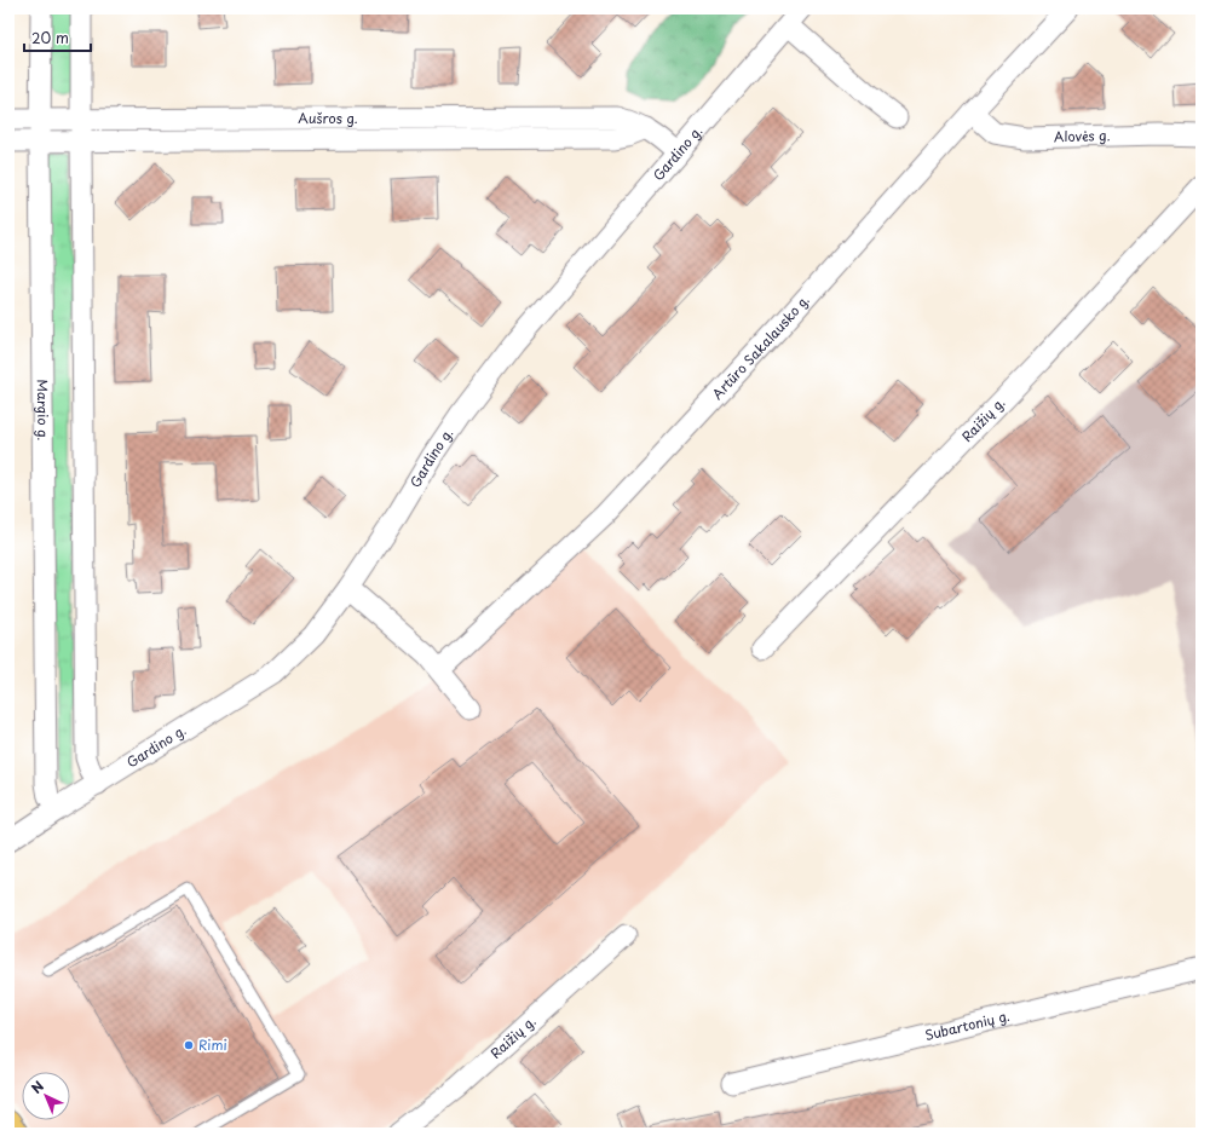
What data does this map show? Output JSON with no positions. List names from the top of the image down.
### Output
{
  "streets": {
    "street": [
      "Aušros g.",
      "Alovės g.",
      "Gardino g.",
      "Artūro Sakalausko g.",
      "Margio g.",
      "Raižių g.",
      "Subartonių g."
    ]
  },
  "crossings": [
    ["Aušros g.", "Gardino g."],
    ["Aušros g.", "Margio g."],
    ["Alovės g.", "Artūro Sakalausko g."],
    ["Gardino g.", "Margio g."]
  ],
  "places": ["Rimi"],
  "scale_bar": "20 m",
  "north": "top left"
}
